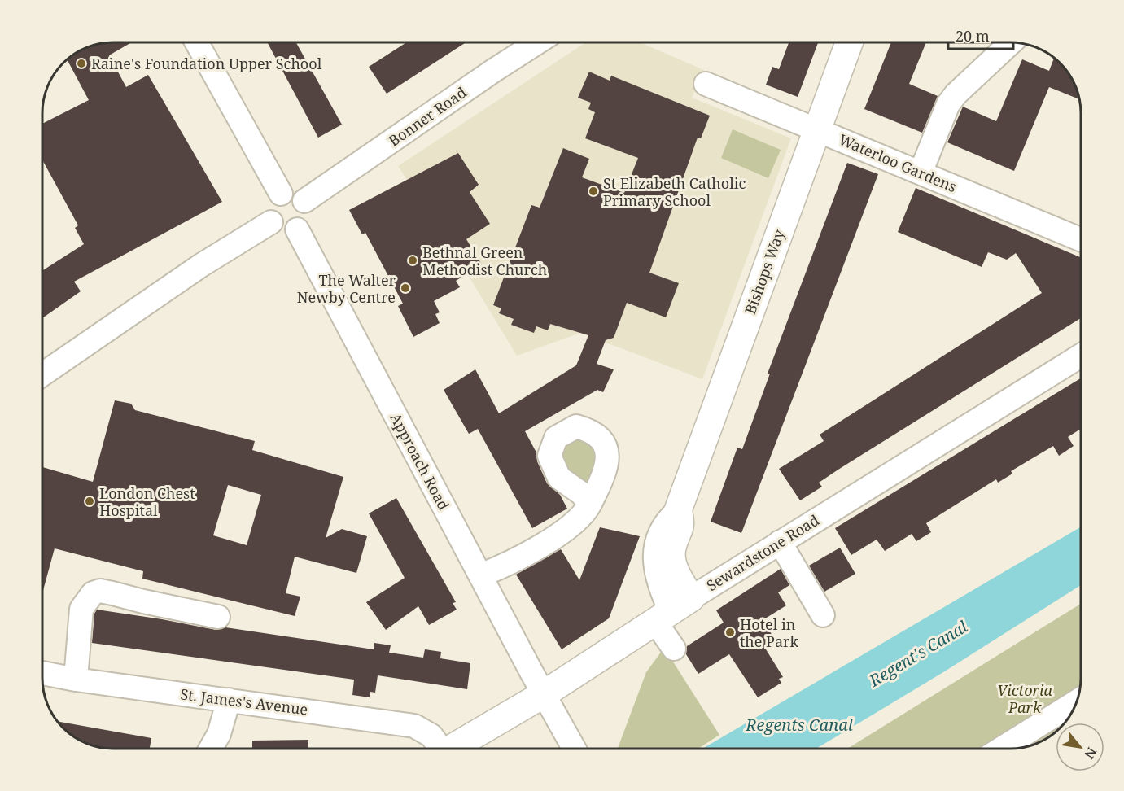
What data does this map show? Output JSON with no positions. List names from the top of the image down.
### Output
{
  "streets": {
    "main road": ["Bishops Way", "Sewardstone Road"],
    "street": [
      "Bonner Road",
      "Waterloo Gardens",
      "Approach Road",
      "St. James's Avenue"
    ]
  },
  "crossings": [
    ["Bonner Road", "Approach Road"],
    ["Waterloo Gardens", "Bishops Way"],
    ["Bishops Way", "Sewardstone Road"],
    ["Approach Road", "Sewardstone Road"]
  ],
  "water": ["Regent's Canal", "Regents Canal"],
  "parks": ["Victoria Park"],
  "places": [
    "Raine's Foundation Upper School",
    "St Elizabeth Catholic Primary School",
    "Bethnal Green Methodist Church",
    "The Walter Newby Centre",
    "London Chest Hospital",
    "Hotel in the Park"
  ],
  "scale_bar": "20 m",
  "north": "bottom right"
}
